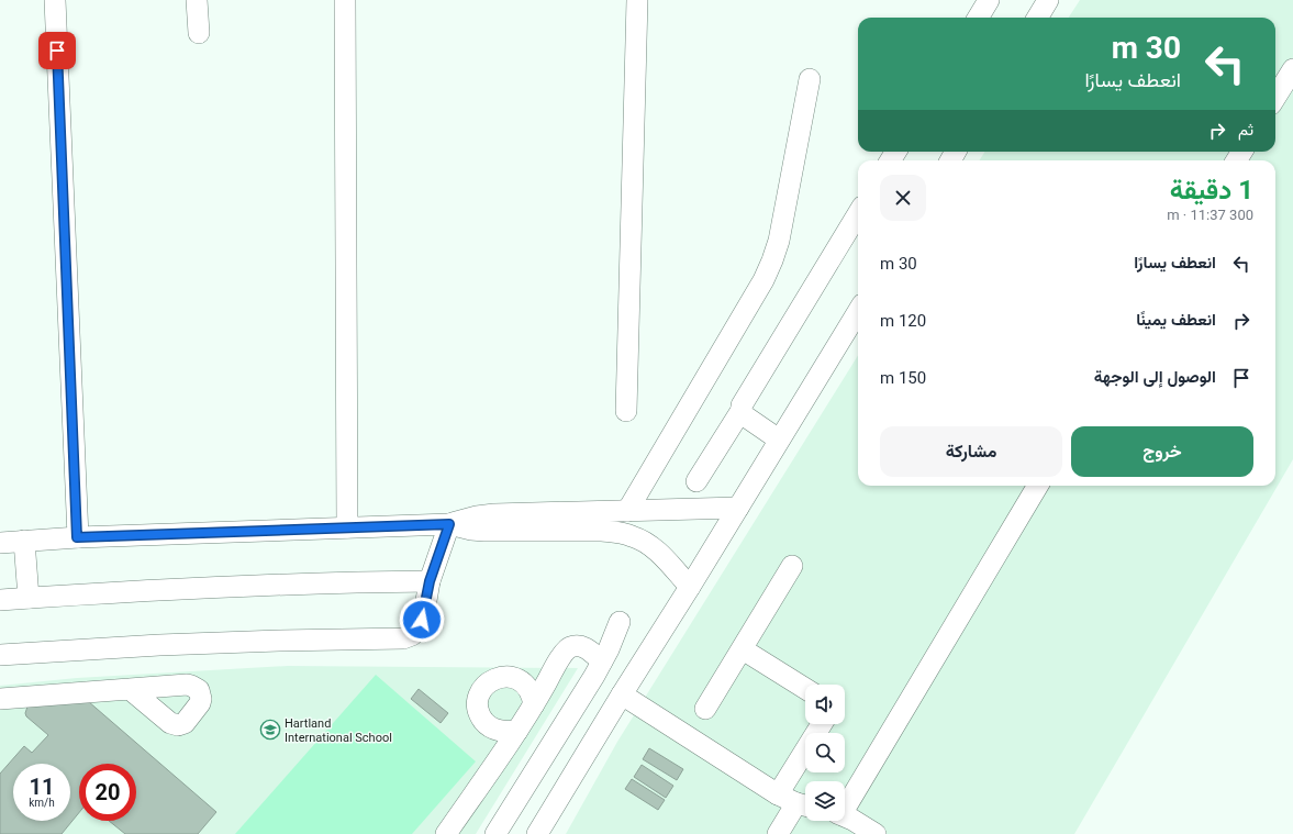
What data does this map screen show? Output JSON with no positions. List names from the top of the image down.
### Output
{
  "places": {
    "school or university": ["Hartland International School"]
  },
  "page": {
    "turn": ["30 m", "انعطف يسارًا"],
    "then": "ثم",
    "heading": ["1 دقيقة", "300 m · 11:37"],
    "list": [
      {
        "name": "انعطف يسارًا",
        "value": "30 m"
      },
      {
        "name": "انعطف يمينًا",
        "value": "120 m"
      },
      {
        "name": "الوصول إلى الوجهة",
        "value": "150 m"
      }
    ],
    "buttons": ["خروج", "مشاركة"],
    "speed": "11 km/h",
    "limit": "20"
  }
}
